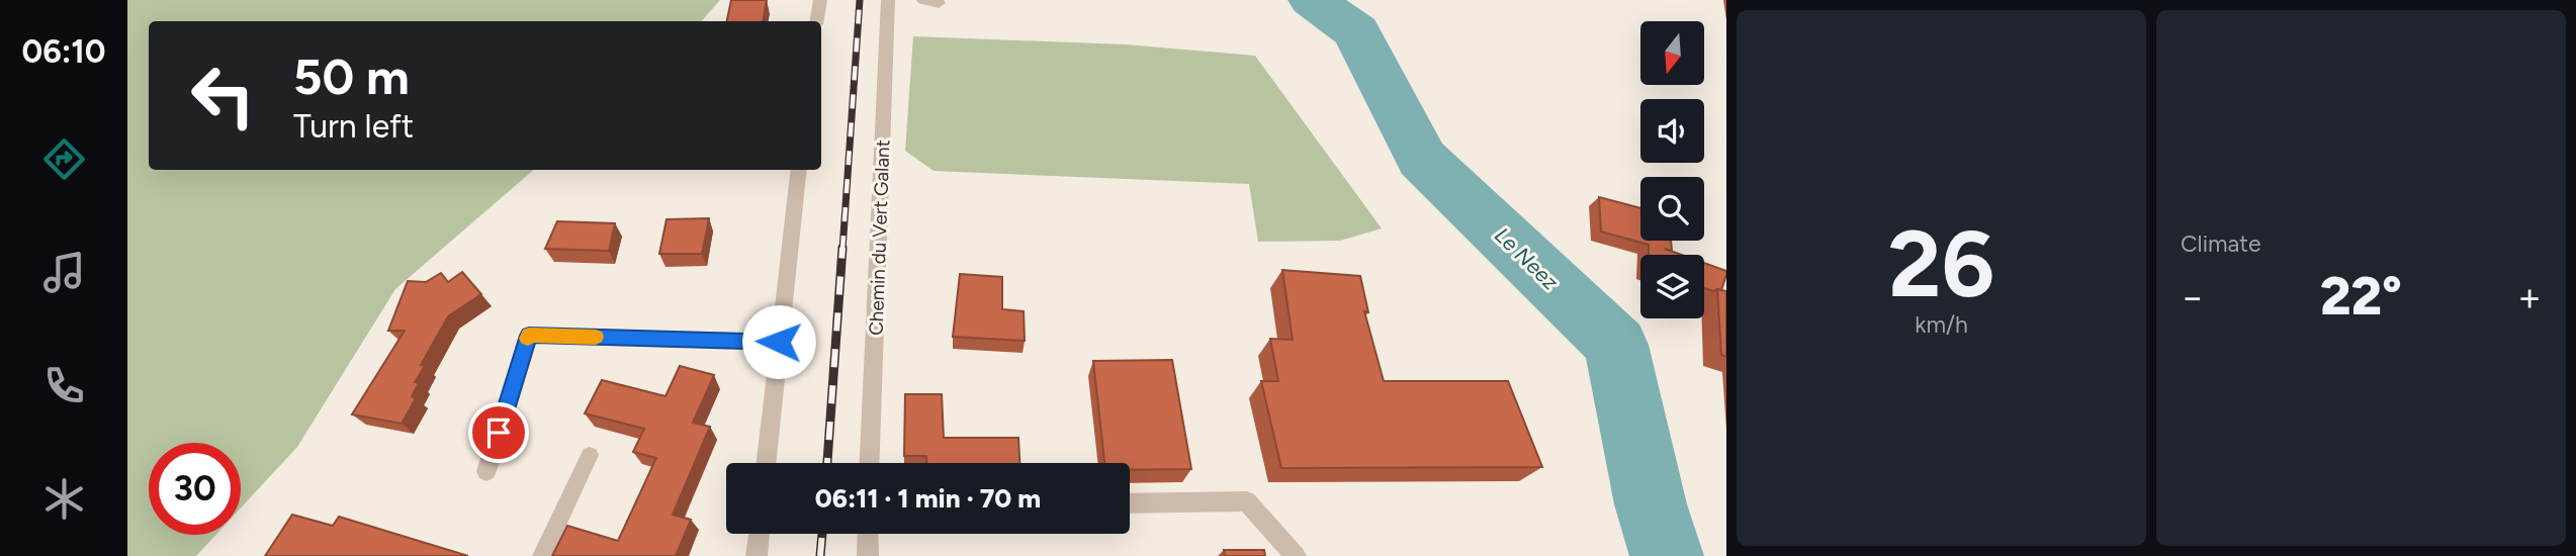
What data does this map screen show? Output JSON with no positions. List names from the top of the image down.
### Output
{
  "streets": {
    "street": ["Chemin du Vert Galant"]
  },
  "water": ["Le Neez"],
  "north": "bottom",
  "page": {
    "tabs": "06:10",
    "tile": [
      ["26", "km/h"],
      "Climate"
    ],
    "turn": ["50 m", "Turn left"],
    "heat": ["−", "22°", "+"],
    "limit": "30",
    "trip": "06:11 · 1 min · 70 m"
  }
}
